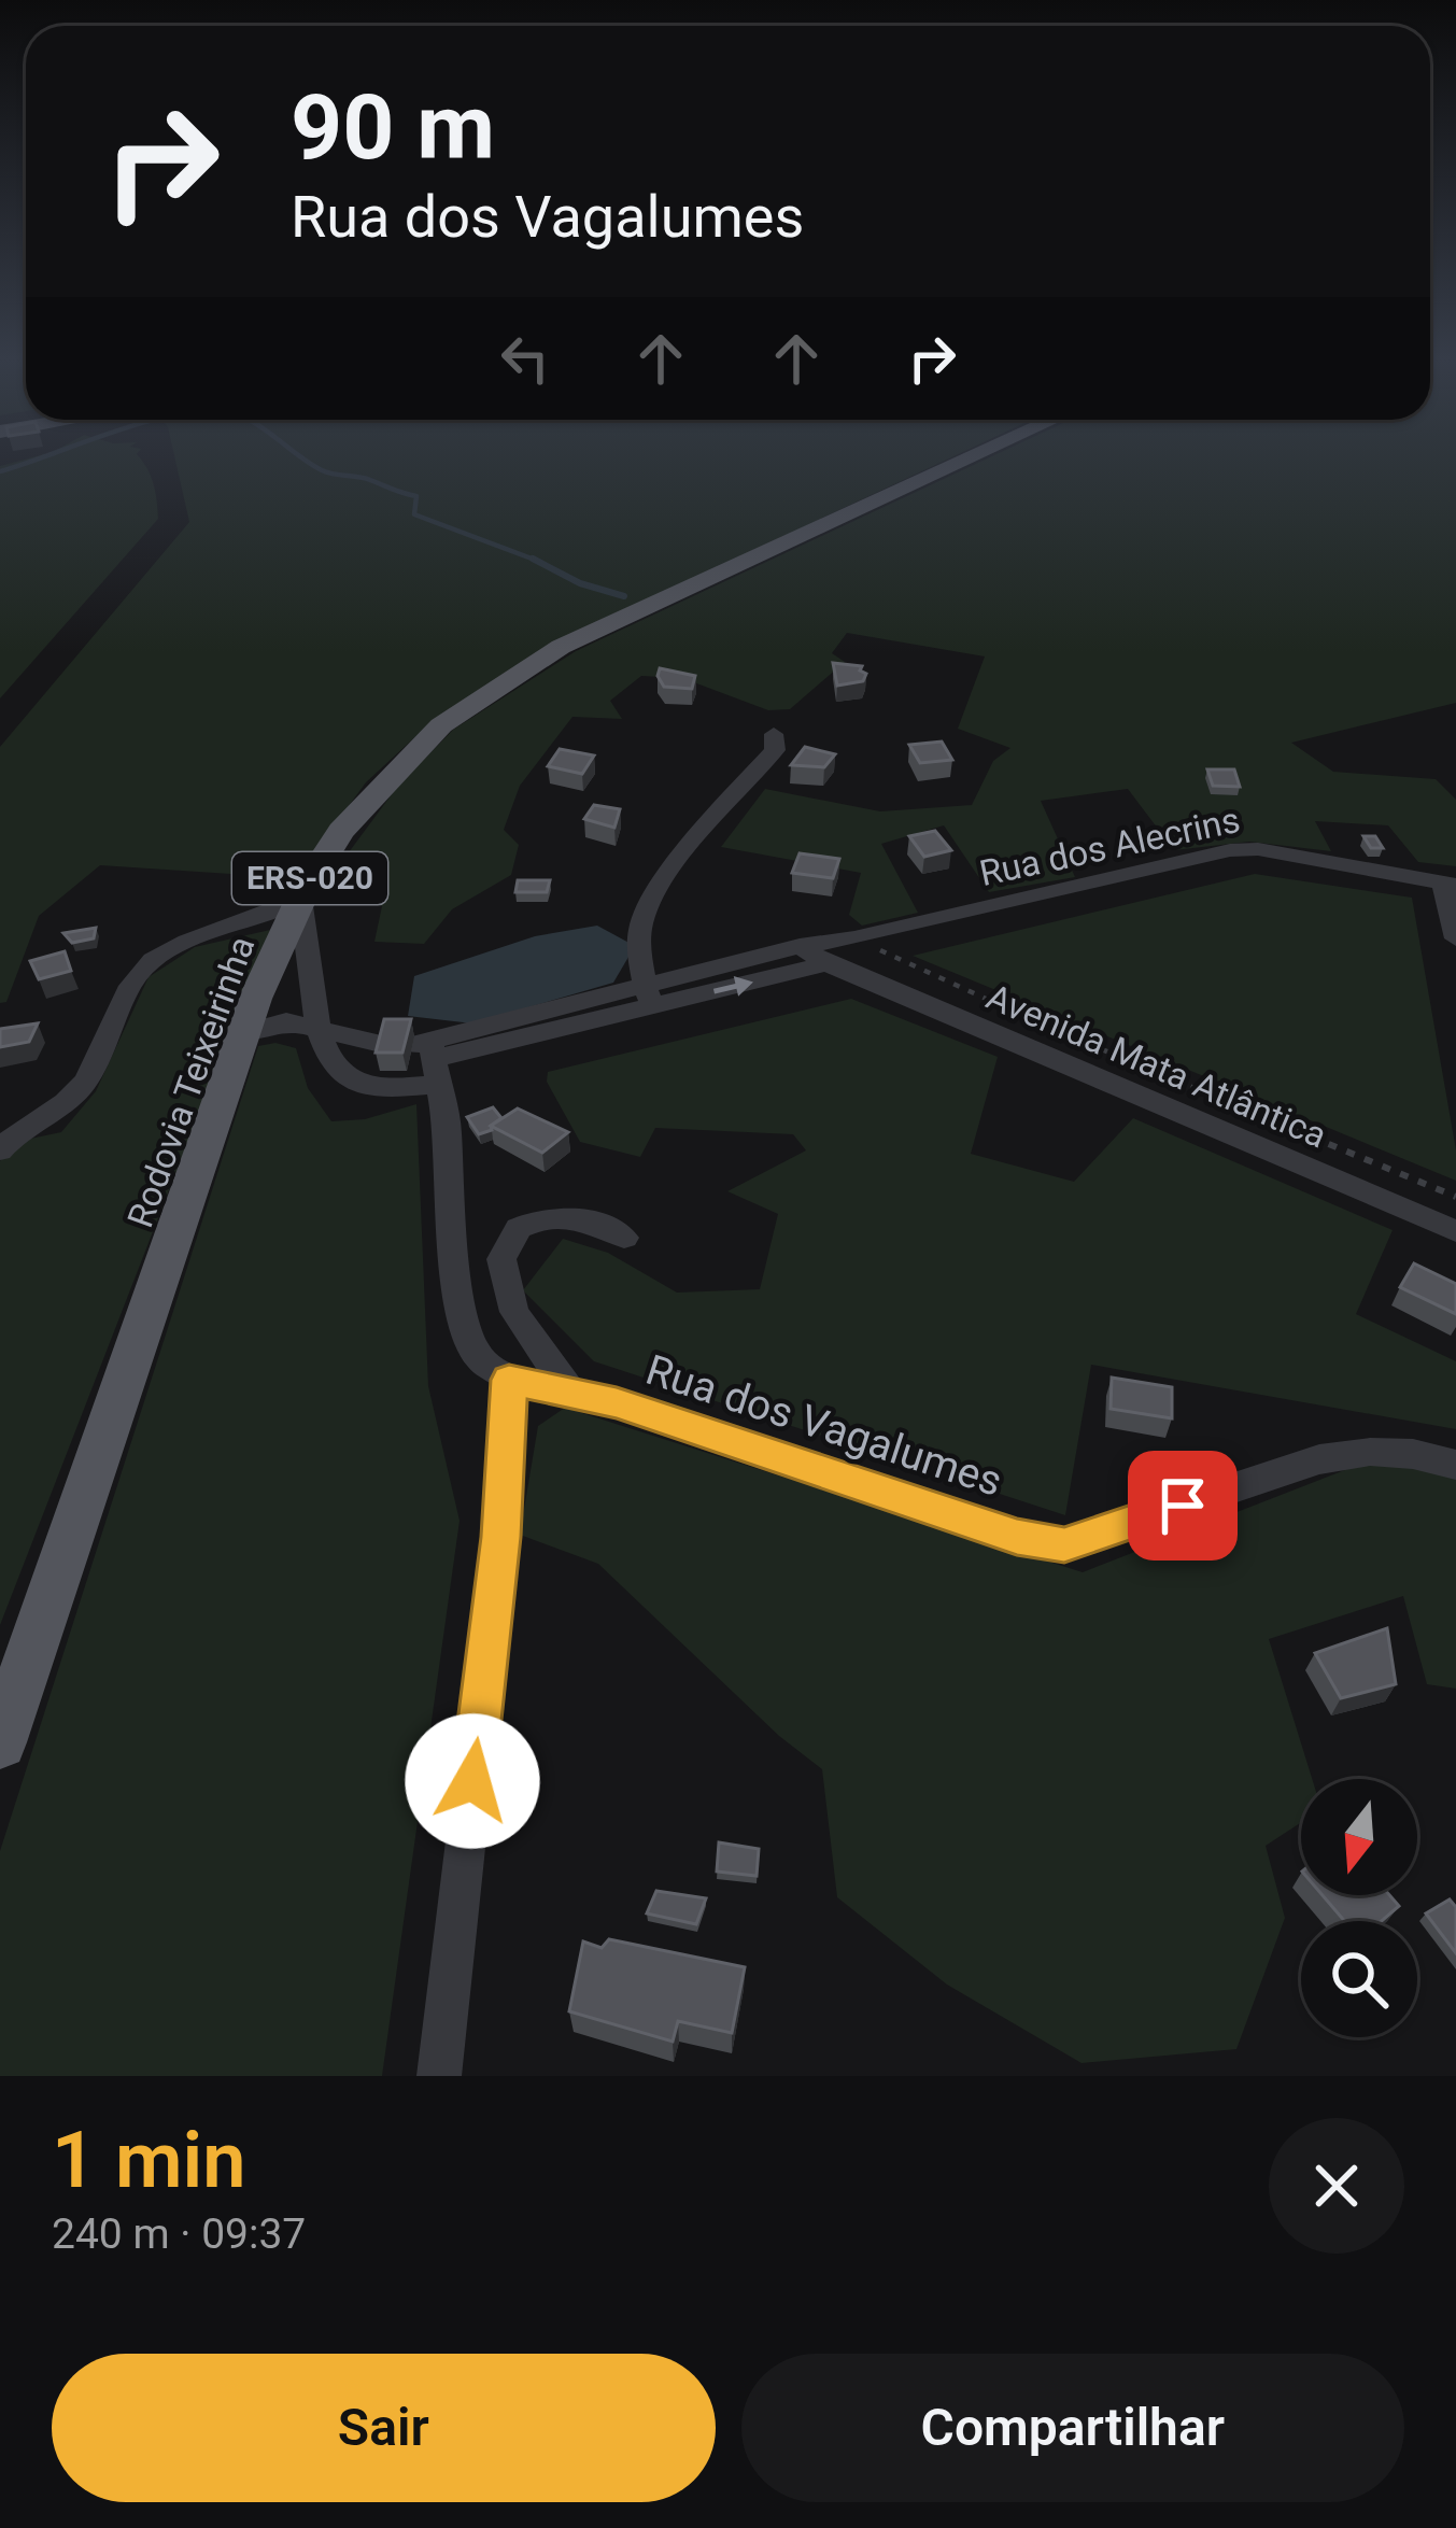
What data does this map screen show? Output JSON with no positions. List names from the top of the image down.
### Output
{
  "streets": {
    "main road": ["ERS-020", "Rodovia Teixeirinha"],
    "street": ["Rua dos Alecrins", "Avenida Mata Atlântica", "Rua dos Vagalumes"]
  },
  "crossings": [
    ["Rua dos Alecrins", "Avenida Mata Atlântica"]
  ],
  "north": "bottom",
  "page": {
    "turn": ["90 m", "Rua dos Vagalumes"],
    "heading": ["1 min", "240 m · 09:37"],
    "buttons": ["Sair", "Compartilhar"]
  }
}
